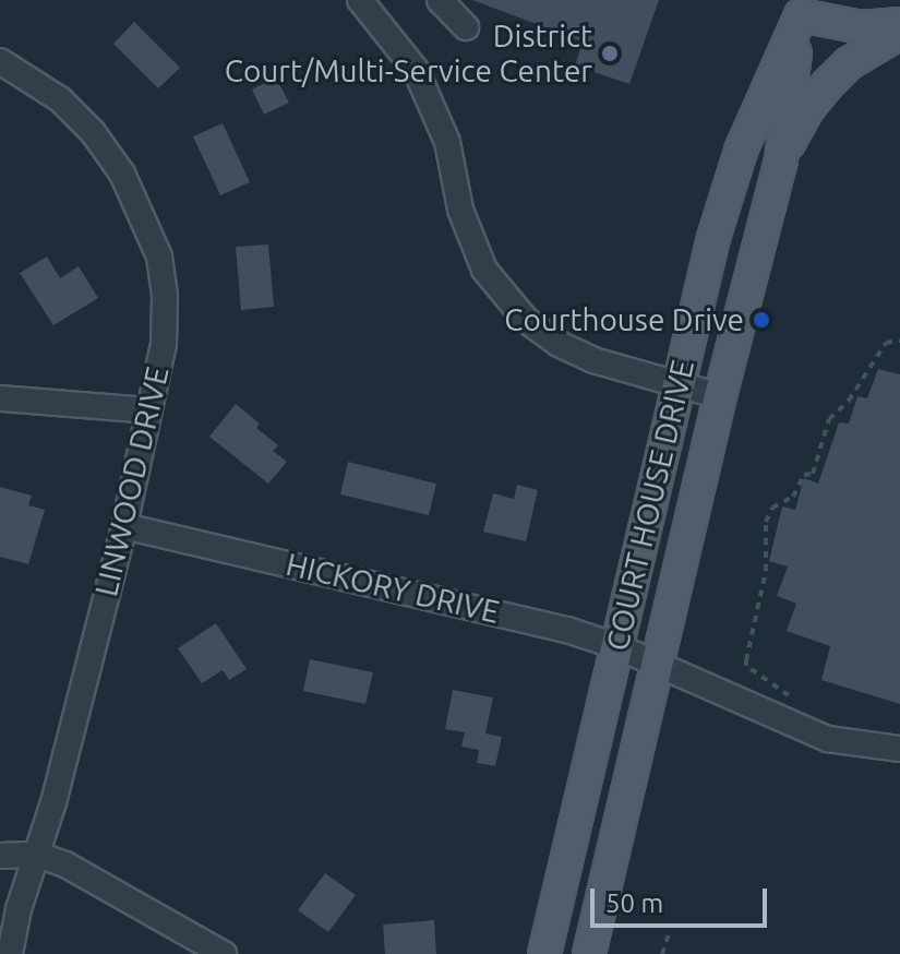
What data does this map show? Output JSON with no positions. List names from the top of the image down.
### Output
{
  "streets": {
    "main road": ["COURT HOUSE DRIVE"],
    "street": ["LINWOOD DRIVE", "HICKORY DRIVE"]
  },
  "crossings": [
    ["LINWOOD DRIVE", "HICKORY DRIVE"],
    ["COURT HOUSE DRIVE", "HICKORY DRIVE"]
  ],
  "places": ["District Court/Multi-Service Center", "Courthouse Drive"],
  "scale_bar": "50 m"
}
